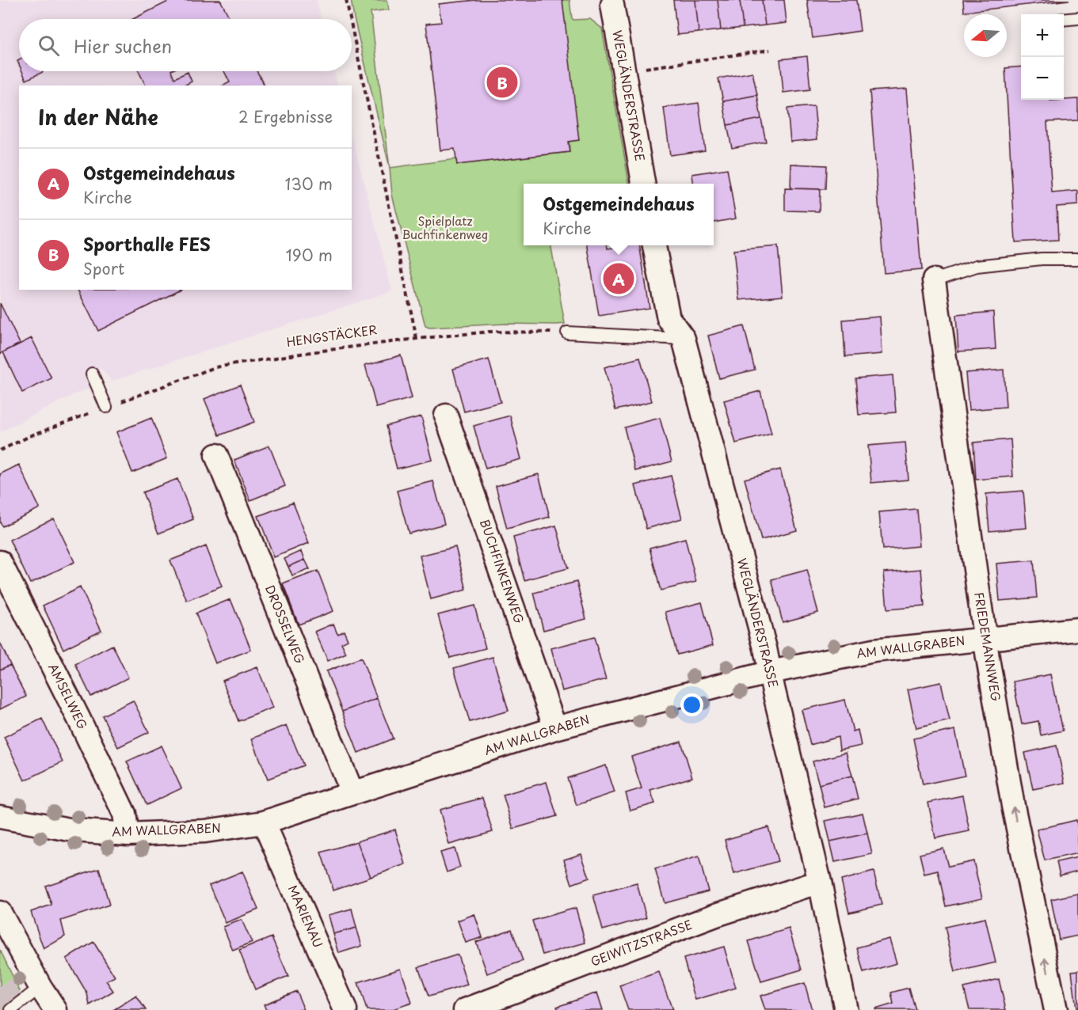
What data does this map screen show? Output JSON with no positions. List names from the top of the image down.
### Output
{
  "streets": {
    "street": [
      "WEGLÄNDERSTRASSE",
      "BUCHFINKENWEG",
      "DROSSELWEG",
      "FRIEDEMANNWEG",
      "AM WALLGRABEN",
      "AMSELWEG",
      "MARIENAU",
      "GEIWITZSTRASSE"
    ],
    "path": ["HENGSTÄCKER"]
  },
  "crossings": [
    ["WEGLÄNDERSTRASSE", "AM WALLGRABEN"],
    ["WEGLÄNDERSTRASSE", "GEIWITZSTRASSE"],
    ["BUCHFINKENWEG", "AM WALLGRABEN"],
    ["DROSSELWEG", "AM WALLGRABEN"],
    ["FRIEDEMANNWEG", "AM WALLGRABEN"],
    ["AM WALLGRABEN", "AMSELWEG"],
    ["AM WALLGRABEN", "MARIENAU"]
  ],
  "one_way": ["FRIEDEMANNWEG"],
  "parks": ["Spielplatz Buchfinkenweg"],
  "north": "left",
  "page": {
    "map_buttons": ["+", "−"],
    "search": "Hier suchen",
    "pins": ["B", "A"],
    "heading": ["In der Nähe", "2 Ergebnisse"],
    "list": [
      {
        "mark": "A",
        "name": "Ostgemeindehaus",
        "note": "Kirche",
        "value": "130 m"
      },
      {
        "mark": "B",
        "name": "Sporthalle FES",
        "note": "Sport",
        "value": "190 m"
      }
    ],
    "popup": ["Ostgemeindehaus", "Kirche"]
  }
}
